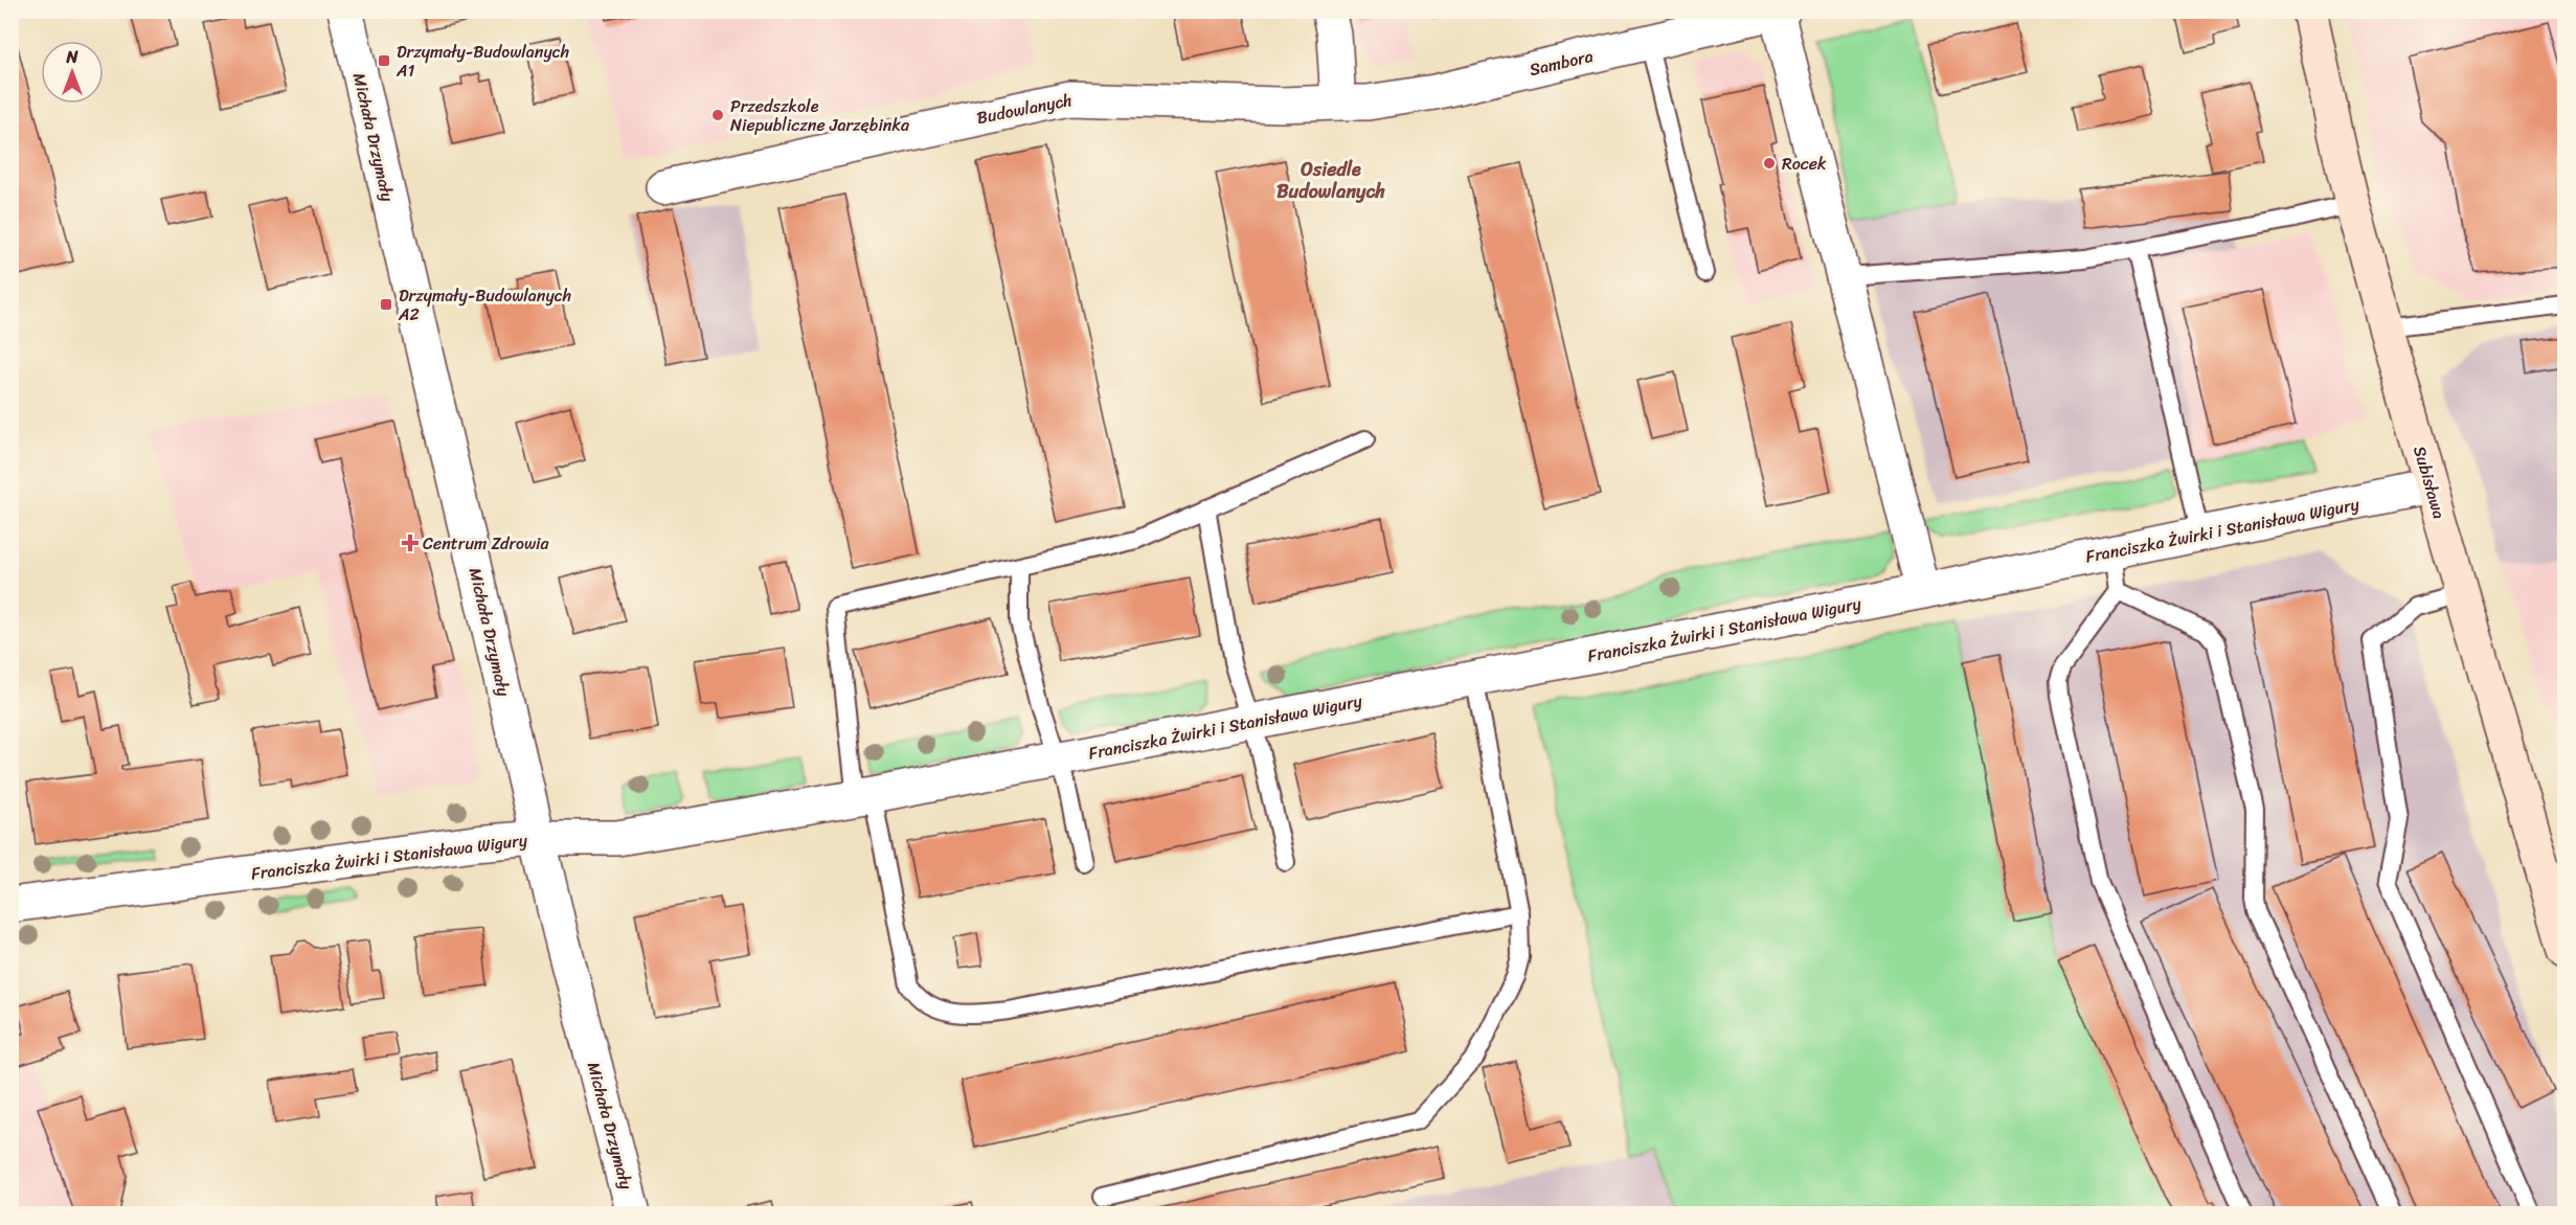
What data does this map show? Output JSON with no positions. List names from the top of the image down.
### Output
{
  "streets": {
    "street": [
      "Sambora",
      "Budowlanych",
      "Michała Drzymały",
      "Subisława",
      "Franciszka Żwirki i Stanisława Wigury"
    ]
  },
  "crossings": [
    ["Sambora", "Budowlanych"],
    ["Michała Drzymały", "Franciszka Żwirki i Stanisława Wigury"],
    ["Subisława", "Franciszka Żwirki i Stanisława Wigury"]
  ],
  "districts": ["Osiedle Budowlanych"],
  "places": {
    "transit": ["Drzymały-Budowlanych A1", "Drzymały-Budowlanych A2"],
    "other": ["Przedszkole Niepubliczne Jarzębinka", "Rocek"],
    "health": ["Centrum Zdrowia"]
  },
  "north": "top"
}
